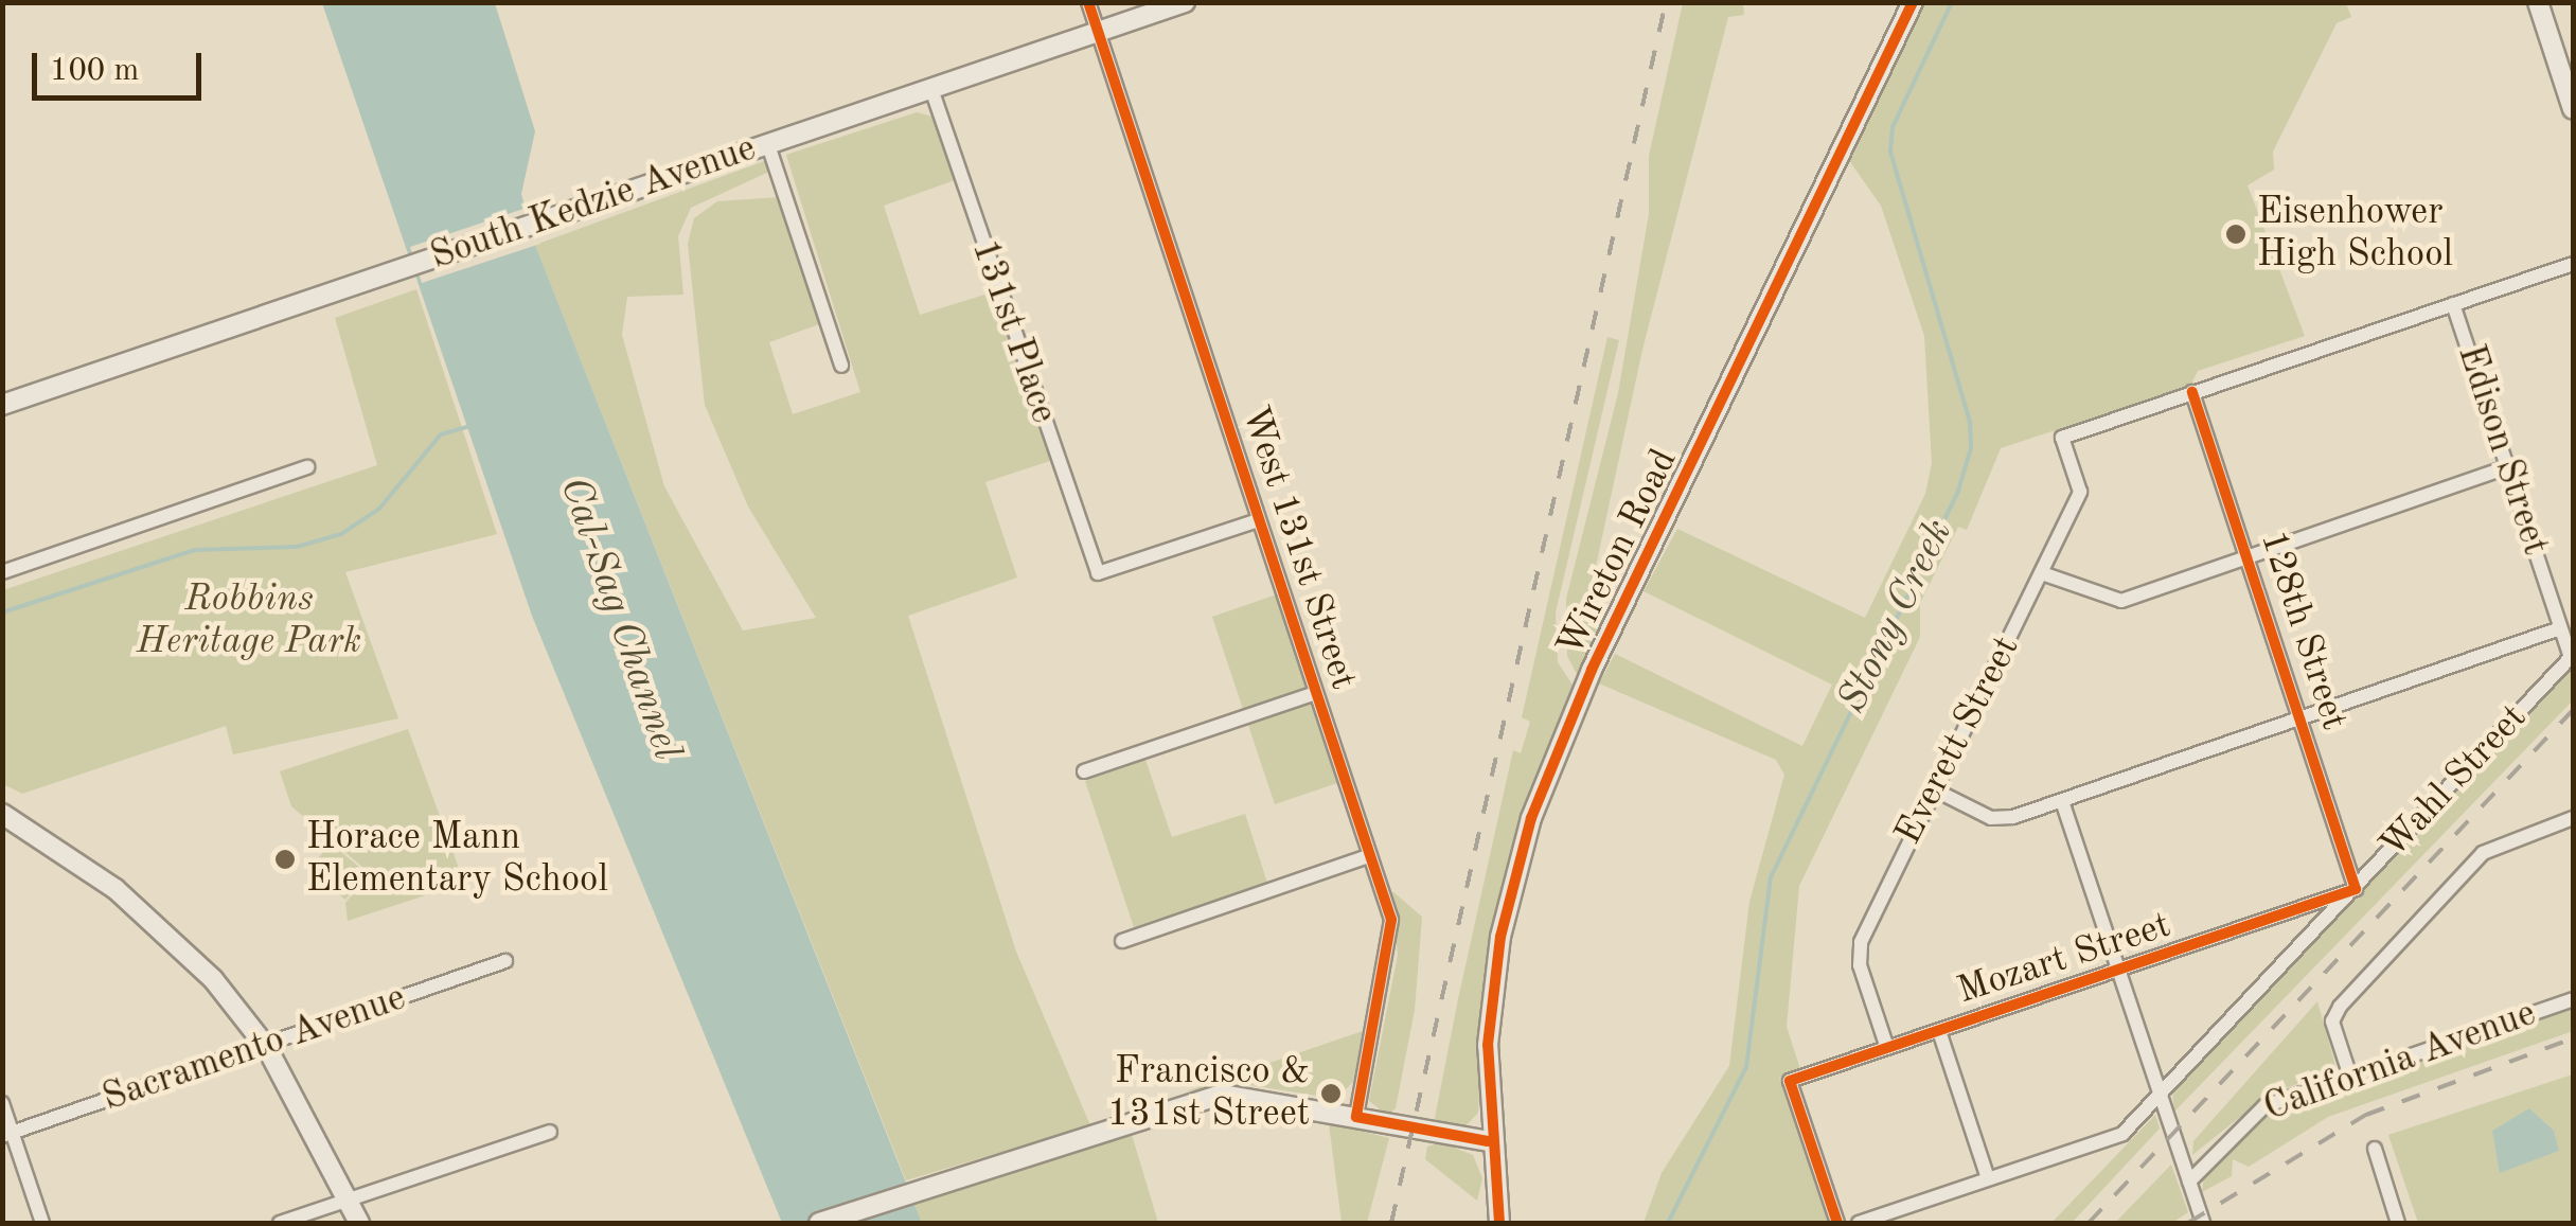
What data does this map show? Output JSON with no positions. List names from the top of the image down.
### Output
{
  "streets": {
    "street": [
      "South Kedzie Avenue",
      "131st Place",
      "Edison Street",
      "West 131st Street",
      "Wireton Road",
      "128th Street",
      "Everett Street",
      "Wahl Street",
      "Mozart Street",
      "Sacramento Avenue",
      "California Avenue"
    ]
  },
  "crossings": [
    ["South Kedzie Avenue", "131st Place"],
    ["South Kedzie Avenue", "West 131st Street"],
    ["131st Place", "West 131st Street"],
    ["Edison Street", "Wahl Street"],
    ["128th Street", "Everett Street"],
    ["128th Street", "Wahl Street"],
    ["128th Street", "Mozart Street"],
    ["Everett Street", "Mozart Street"],
    ["Wahl Street", "Mozart Street"]
  ],
  "water": ["Stony Creek", "Cal-Sag Channel"],
  "parks": ["Robbins Heritage Park"],
  "places": ["Eisenhower High School", "Horace Mann Elementary School", "Francisco & 131st Street"],
  "scale_bar": "100 m"
}
